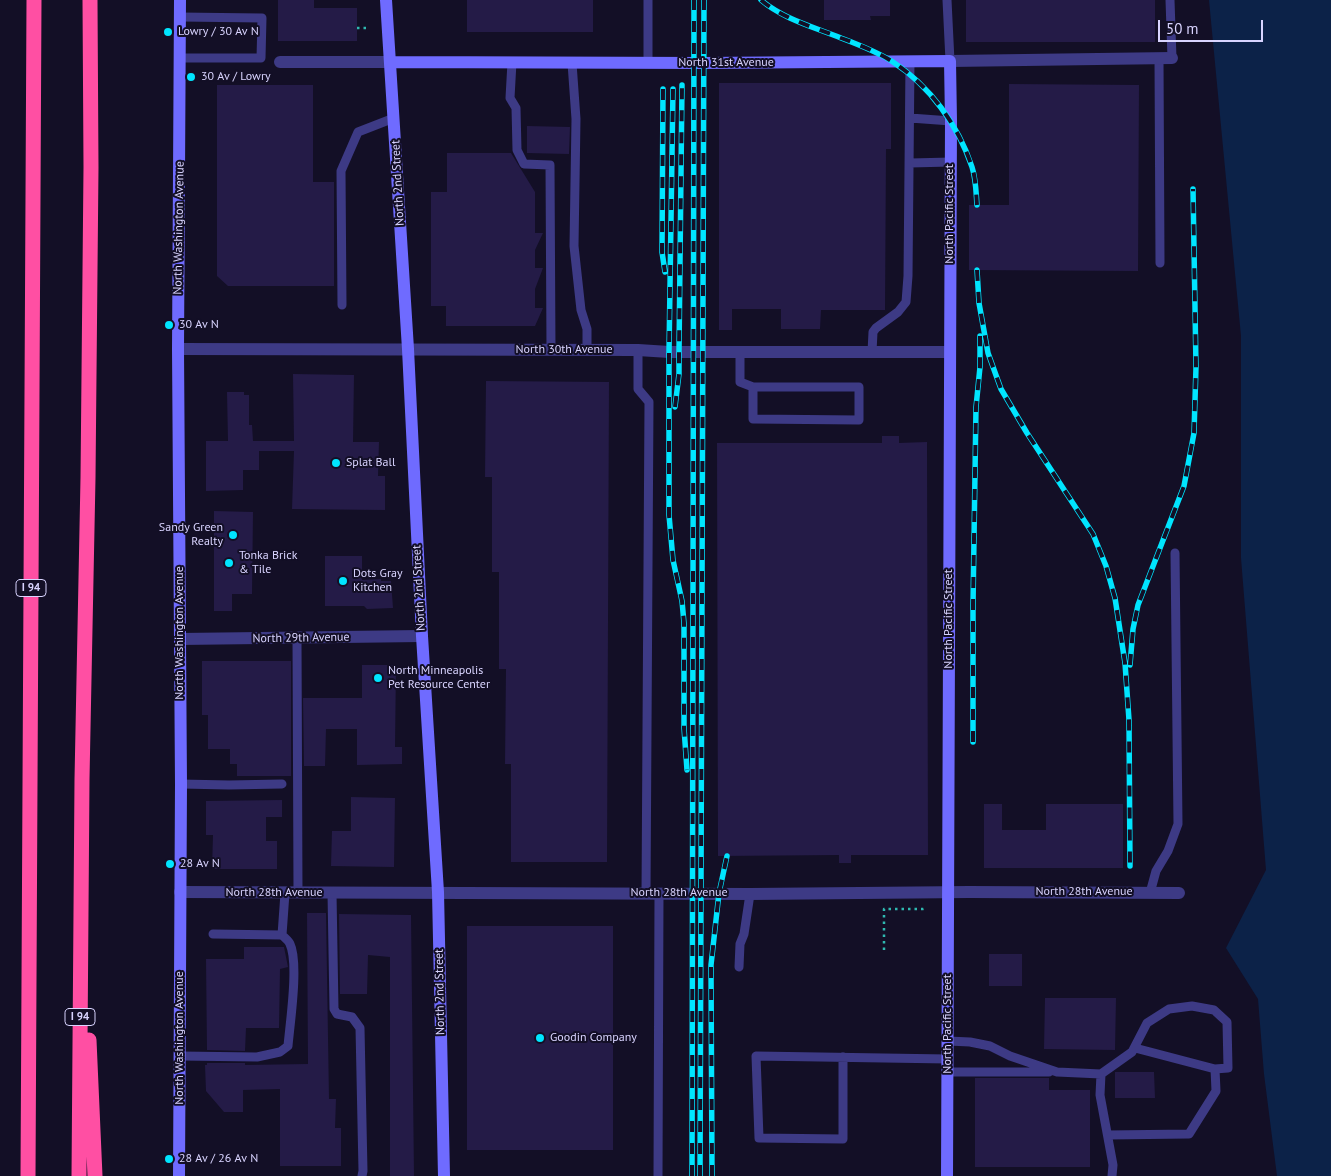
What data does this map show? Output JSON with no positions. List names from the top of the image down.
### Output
{
  "streets": {
    "highway": ["I 94"],
    "street": [
      "North 31st Avenue",
      "North 2nd Street",
      "North Pacific Street",
      "North Washington Avenue",
      "North 30th Avenue",
      "North 29th Avenue",
      "North 28th Avenue"
    ]
  },
  "crossings": [
    ["North 31st Avenue", "North 2nd Street"],
    ["North 31st Avenue", "North Pacific Street"],
    ["North 2nd Street", "North 30th Avenue"],
    ["North 2nd Street", "North 29th Avenue"],
    ["North 2nd Street", "North 28th Avenue"],
    ["North Pacific Street", "North 30th Avenue"],
    ["North Pacific Street", "North 28th Avenue"],
    ["North Washington Avenue", "North 30th Avenue"],
    ["North Washington Avenue", "North 29th Avenue"],
    ["North Washington Avenue", "North 28th Avenue"]
  ],
  "places": [
    "Lowry / 30 Av N",
    "30 Av / Lowry",
    "30 Av N",
    "Splat Ball",
    "Sandy Green Realty",
    "Tonka Brick & Tile",
    "Dots Gray Kitchen",
    "North Minneapolis Pet Resource Center",
    "28 Av N",
    "Goodin Company",
    "28 Av / 26 Av N"
  ],
  "scale_bar": "50 m"
}
